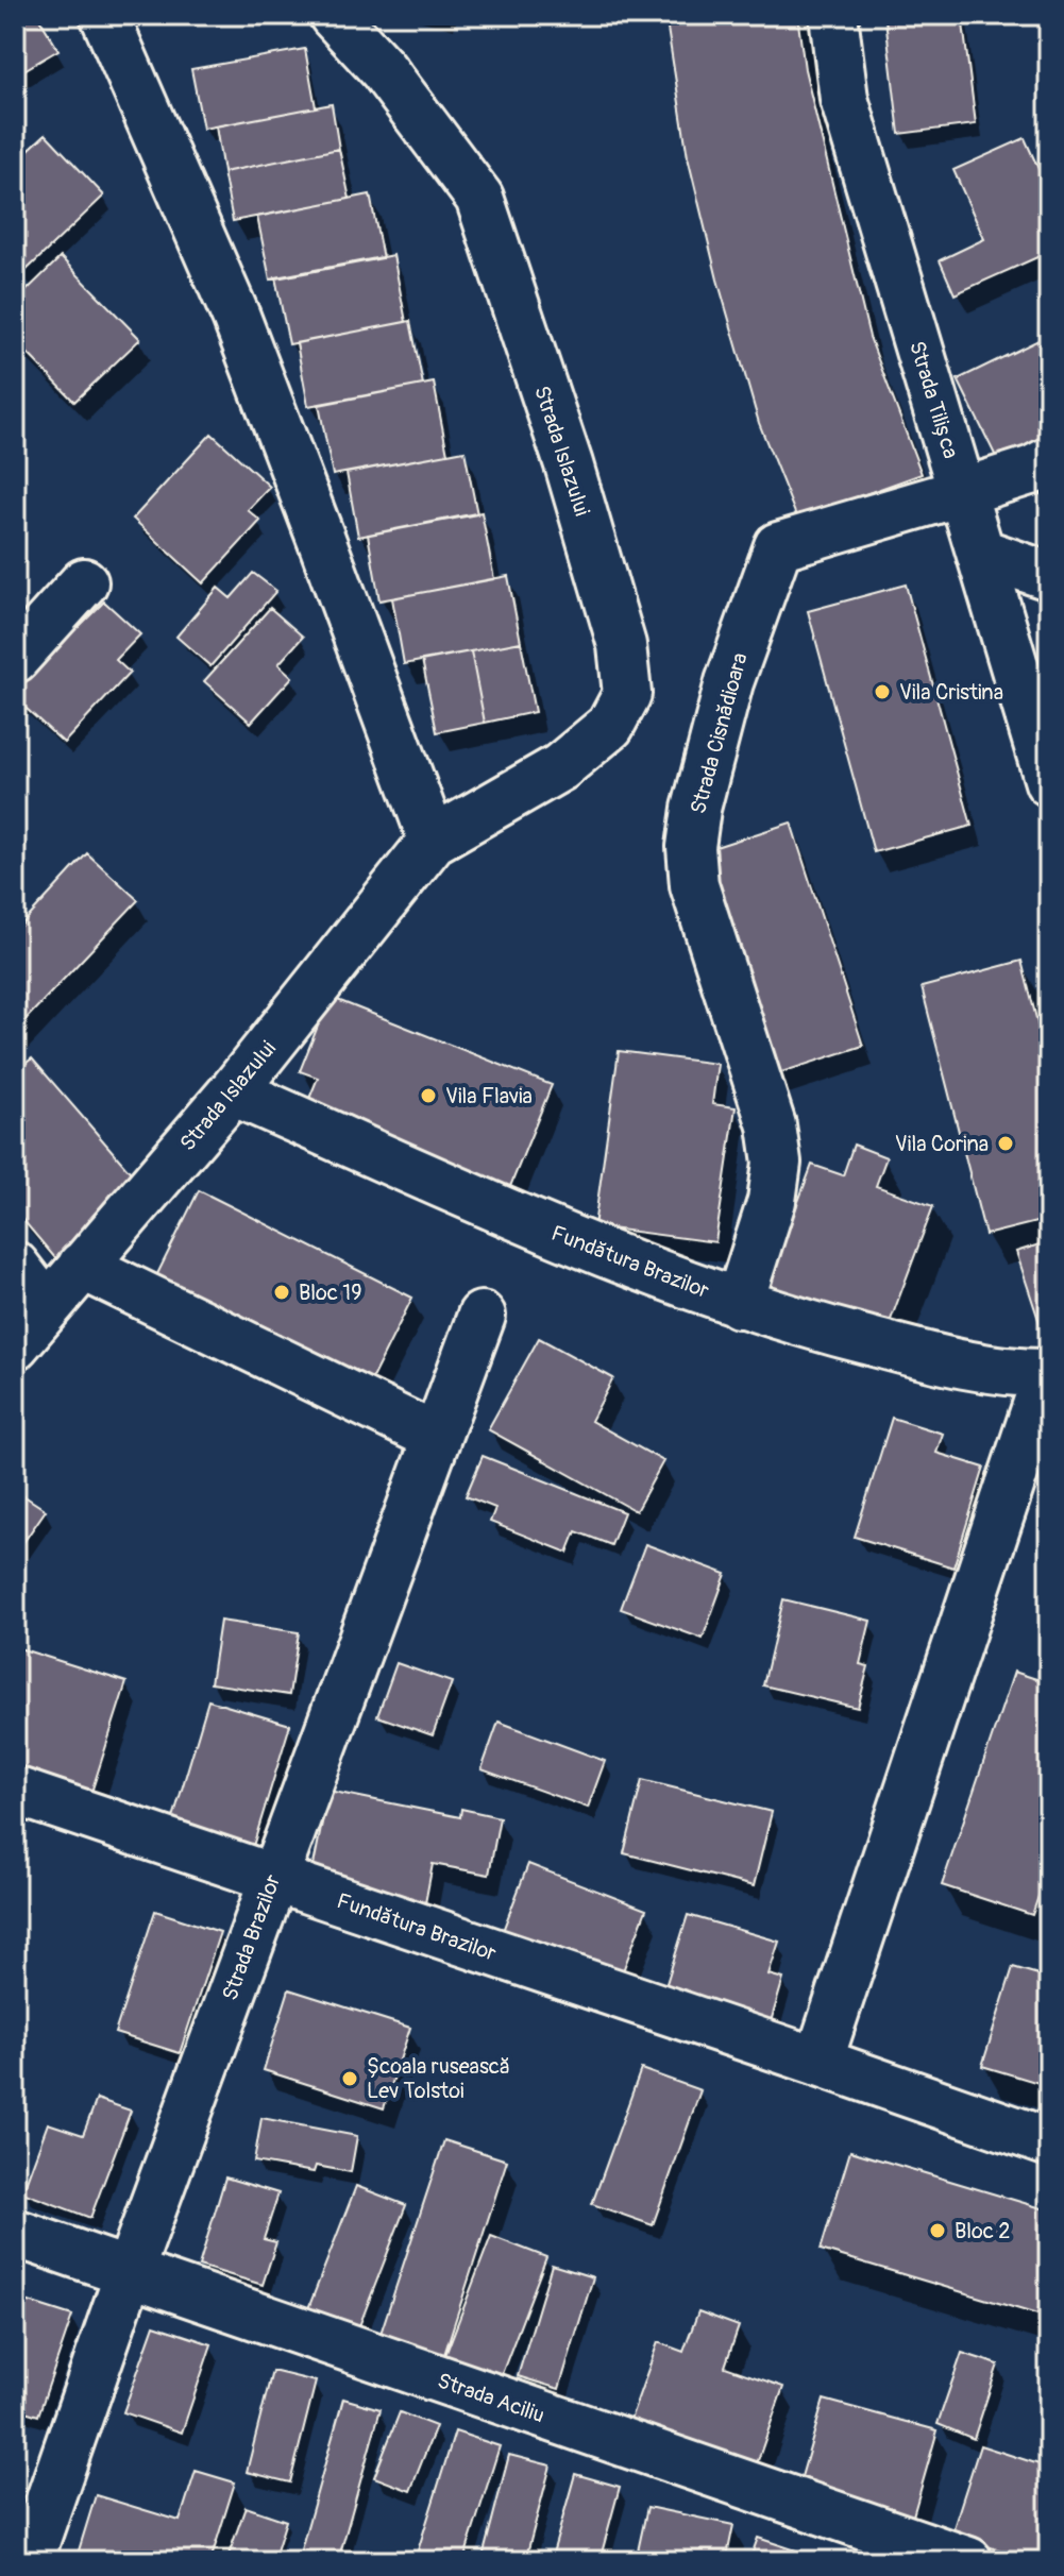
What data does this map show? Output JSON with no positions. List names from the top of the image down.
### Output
{
  "streets": {
    "street": [
      "Strada Tilișca",
      "Strada Islazului",
      "Strada Cisnădioara",
      "Fundătura Brazilor",
      "Strada Brazilor",
      "Strada Aciliu"
    ]
  },
  "crossings": [
    ["Strada Tilișca", "Strada Cisnădioara"],
    ["Strada Islazului", "Fundătura Brazilor"],
    ["Strada Cisnădioara", "Fundătura Brazilor"],
    ["Fundătura Brazilor", "Strada Brazilor"],
    ["Strada Brazilor", "Strada Aciliu"]
  ],
  "places": [
    "Vila Cristina",
    "Vila Flavia",
    "Vila Corina",
    "Bloc 19",
    "Școala rusească Lev Tolstoi",
    "Bloc 2"
  ]
}
